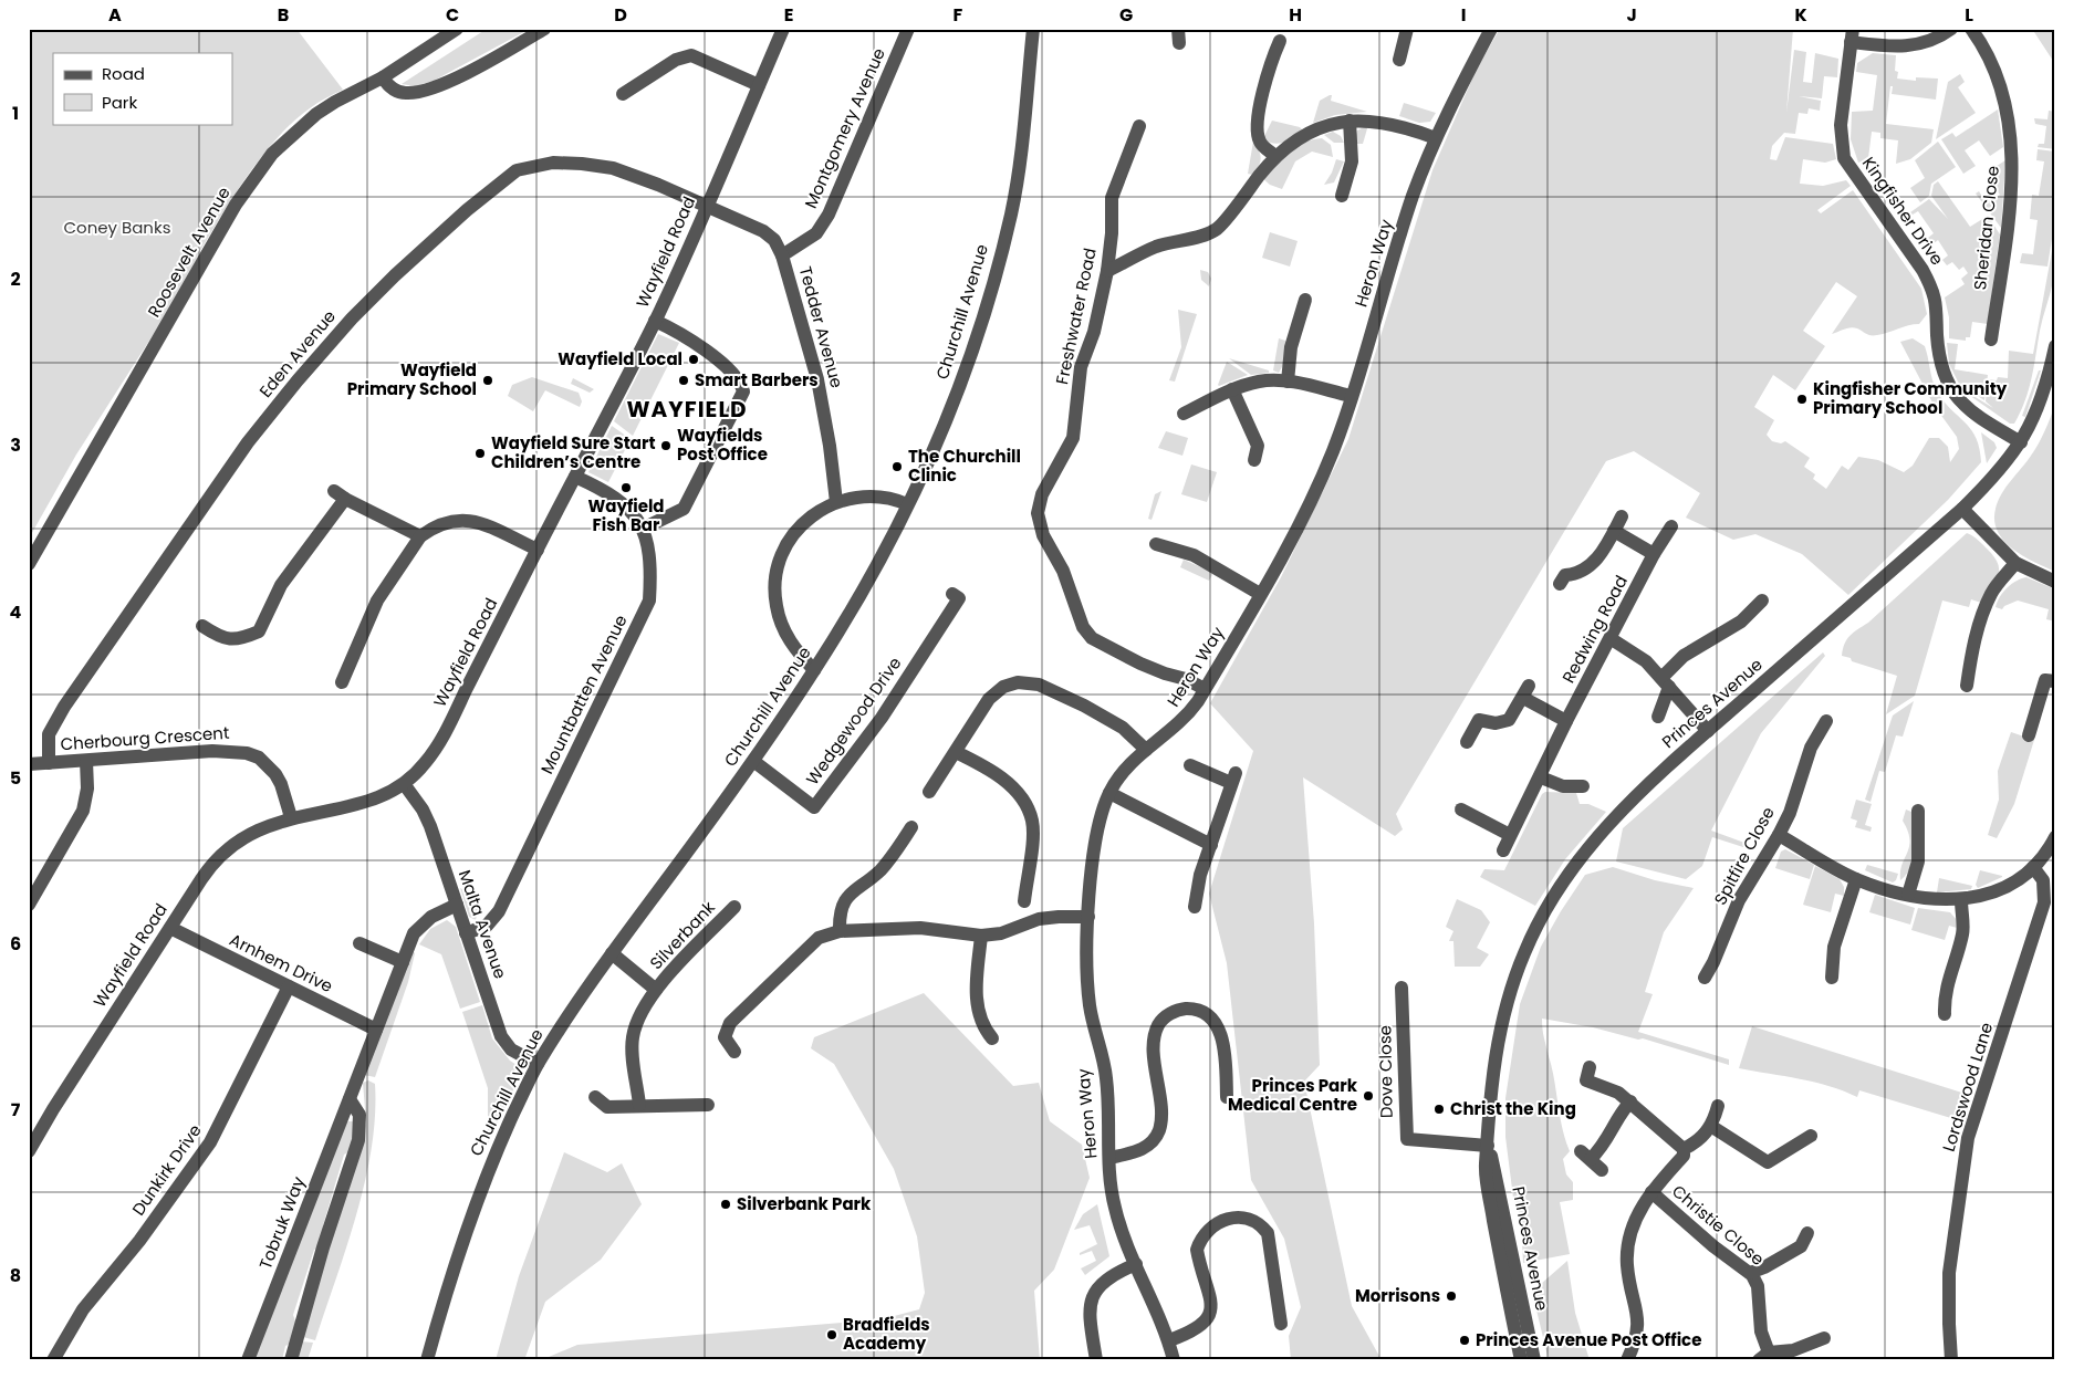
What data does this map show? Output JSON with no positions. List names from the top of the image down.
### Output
{
  "streets": {
    "street": [
      "Montgomery Avenue",
      "Kingfisher Drive",
      "Sheridan Close",
      "Roosevelt Avenue",
      "Wayfield Road",
      "Heron Way",
      "Churchill Avenue",
      "Freshwater Road",
      "Tedder Avenue",
      "Eden Avenue",
      "Redwing Road",
      "Mountbatten Avenue",
      "Princes Avenue",
      "Wedgewood Drive",
      "Cherbourg Crescent",
      "Spitfire Close",
      "Malta Avenue",
      "Silverbank",
      "Arnhem Drive",
      "Dove Close",
      "Lordswood Lane",
      "Dunkirk Drive",
      "Tobruk Way",
      "Christie Close"
    ]
  },
  "crossings": [
    ["Montgomery Avenue", "Tedder Avenue"],
    ["Kingfisher Drive", "Princes Avenue"],
    ["Wayfield Road", "Tedder Avenue"],
    ["Wayfield Road", "Eden Avenue"],
    ["Wayfield Road", "Mountbatten Avenue"],
    ["Wayfield Road", "Cherbourg Crescent"],
    ["Wayfield Road", "Malta Avenue"],
    ["Wayfield Road", "Arnhem Drive"],
    ["Heron Way", "Freshwater Road"],
    ["Churchill Avenue", "Wedgewood Drive"],
    ["Churchill Avenue", "Malta Avenue"],
    ["Churchill Avenue", "Silverbank"],
    ["Tedder Avenue", "Eden Avenue"],
    ["Eden Avenue", "Cherbourg Crescent"],
    ["Mountbatten Avenue", "Malta Avenue"],
    ["Princes Avenue", "Dove Close"],
    ["Malta Avenue", "Tobruk Way"],
    ["Arnhem Drive", "Dunkirk Drive"],
    ["Arnhem Drive", "Tobruk Way"]
  ],
  "districts": ["WAYFIELD"],
  "parks": ["Coney Banks"],
  "places": [
    "Wayfield Local",
    "Wayfield Primary School",
    "Smart Barbers",
    "Kingfisher Community Primary School",
    "Wayfields Post Office",
    "Wayfield Sure Start Children’s Centre",
    "The Churchill Clinic",
    "Wayfield Fish Bar",
    "Princes Park Medical Centre",
    "Christ the King",
    "Silverbank Park",
    "Morrisons",
    "Bradfields Academy",
    "Princes Avenue Post Office"
  ],
  "legend": ["Road", "Park"],
  "grid": {
    "columns": [
      "A",
      "B",
      "C",
      "D",
      "E",
      "F",
      "G",
      "H",
      "I",
      "J",
      "K",
      "L"
    ],
    "rows": [
      "1",
      "2",
      "3",
      "4",
      "5",
      "6",
      "7",
      "8"
    ]
  }
}
